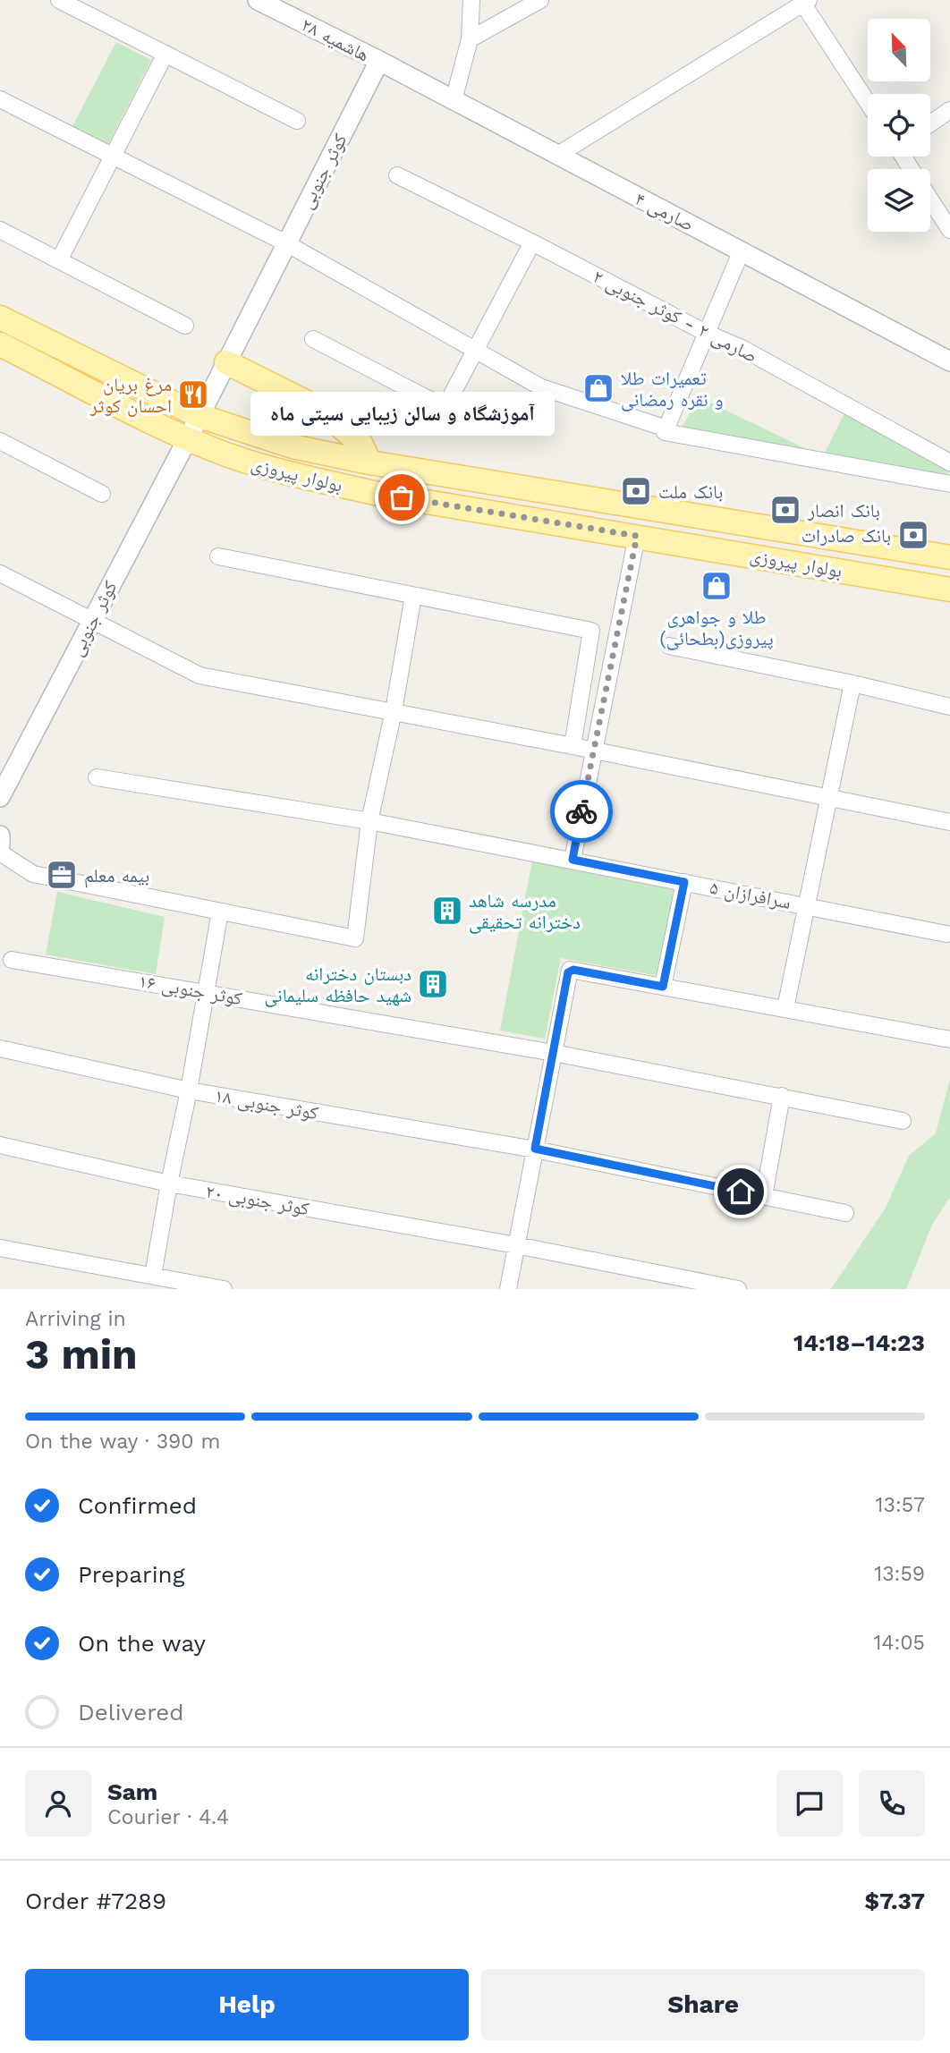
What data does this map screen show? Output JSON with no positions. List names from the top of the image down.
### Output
{
  "streets": {
    "main road": ["بولوار پیروزی"],
    "street": [
      "هاشمیه ۲۸",
      "کوثر جنوبی",
      "صارمی ۴",
      "صارمی ۲ - کوثر جنوبی ۲",
      "سرافرازان ۵",
      "کوثر جنوبی ۱۶",
      "کوثر جنوبی ۱۸",
      "کوثر جنوبی ۲۰"
    ]
  },
  "crossings": [
    ["هاشمیه ۲۸", "کوثر جنوبی"],
    ["هاشمیه ۲۸", "صارمی ۴"],
    ["کوثر جنوبی", "صارمی ۴"],
    ["کوثر جنوبی", "بولوار پیروزی"]
  ],
  "places": {
    "shop": ["تعمیرات طلا و نقره رمضانی", "طلا و جواهری پیروزی(بطحائی)"],
    "restaurant": ["مرغ بریان احسان کوثر"],
    "bank": ["بانک ملت", "بانک انصار", "بانک صادرات"],
    "other": ["آموزشگاه و سالن زیبایی سیتی ماه"],
    "office": ["بیمه معلم"],
    "building": ["مدرسه شاهد دخترانه تحقیقی", "دبستان دخترانه شهید حافظه سلیمانی"]
  },
  "north": "top left",
  "page": {
    "bubble": "آموزشگاه و سالن زیبایی سیتی ماه",
    "heading": ["3 min", "Arriving in", "14:18–14:23"],
    "panel": [
      "Sam",
      "Courier · 4.4",
      "Order #7289",
      "$7.37"
    ],
    "bar": "On the way · 390 m",
    "list": [
      ["Confirmed", "13:57"],
      ["Preparing", "13:59"],
      ["On the way", "14:05"],
      "Delivered"
    ],
    "buttons": ["Help", "Share"]
  }
}
